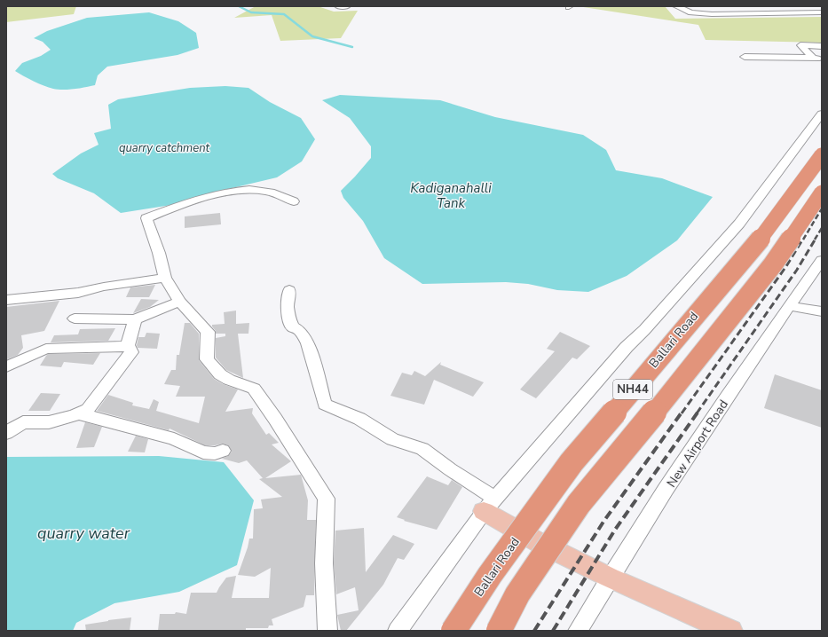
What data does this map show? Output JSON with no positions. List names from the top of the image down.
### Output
{
  "streets": {
    "highway": ["Ballari Road", "NH44"],
    "street": ["New Airport Road"]
  },
  "water": ["quarry catchment", "Kadiganahalli Tank", "quarry water"]
}
